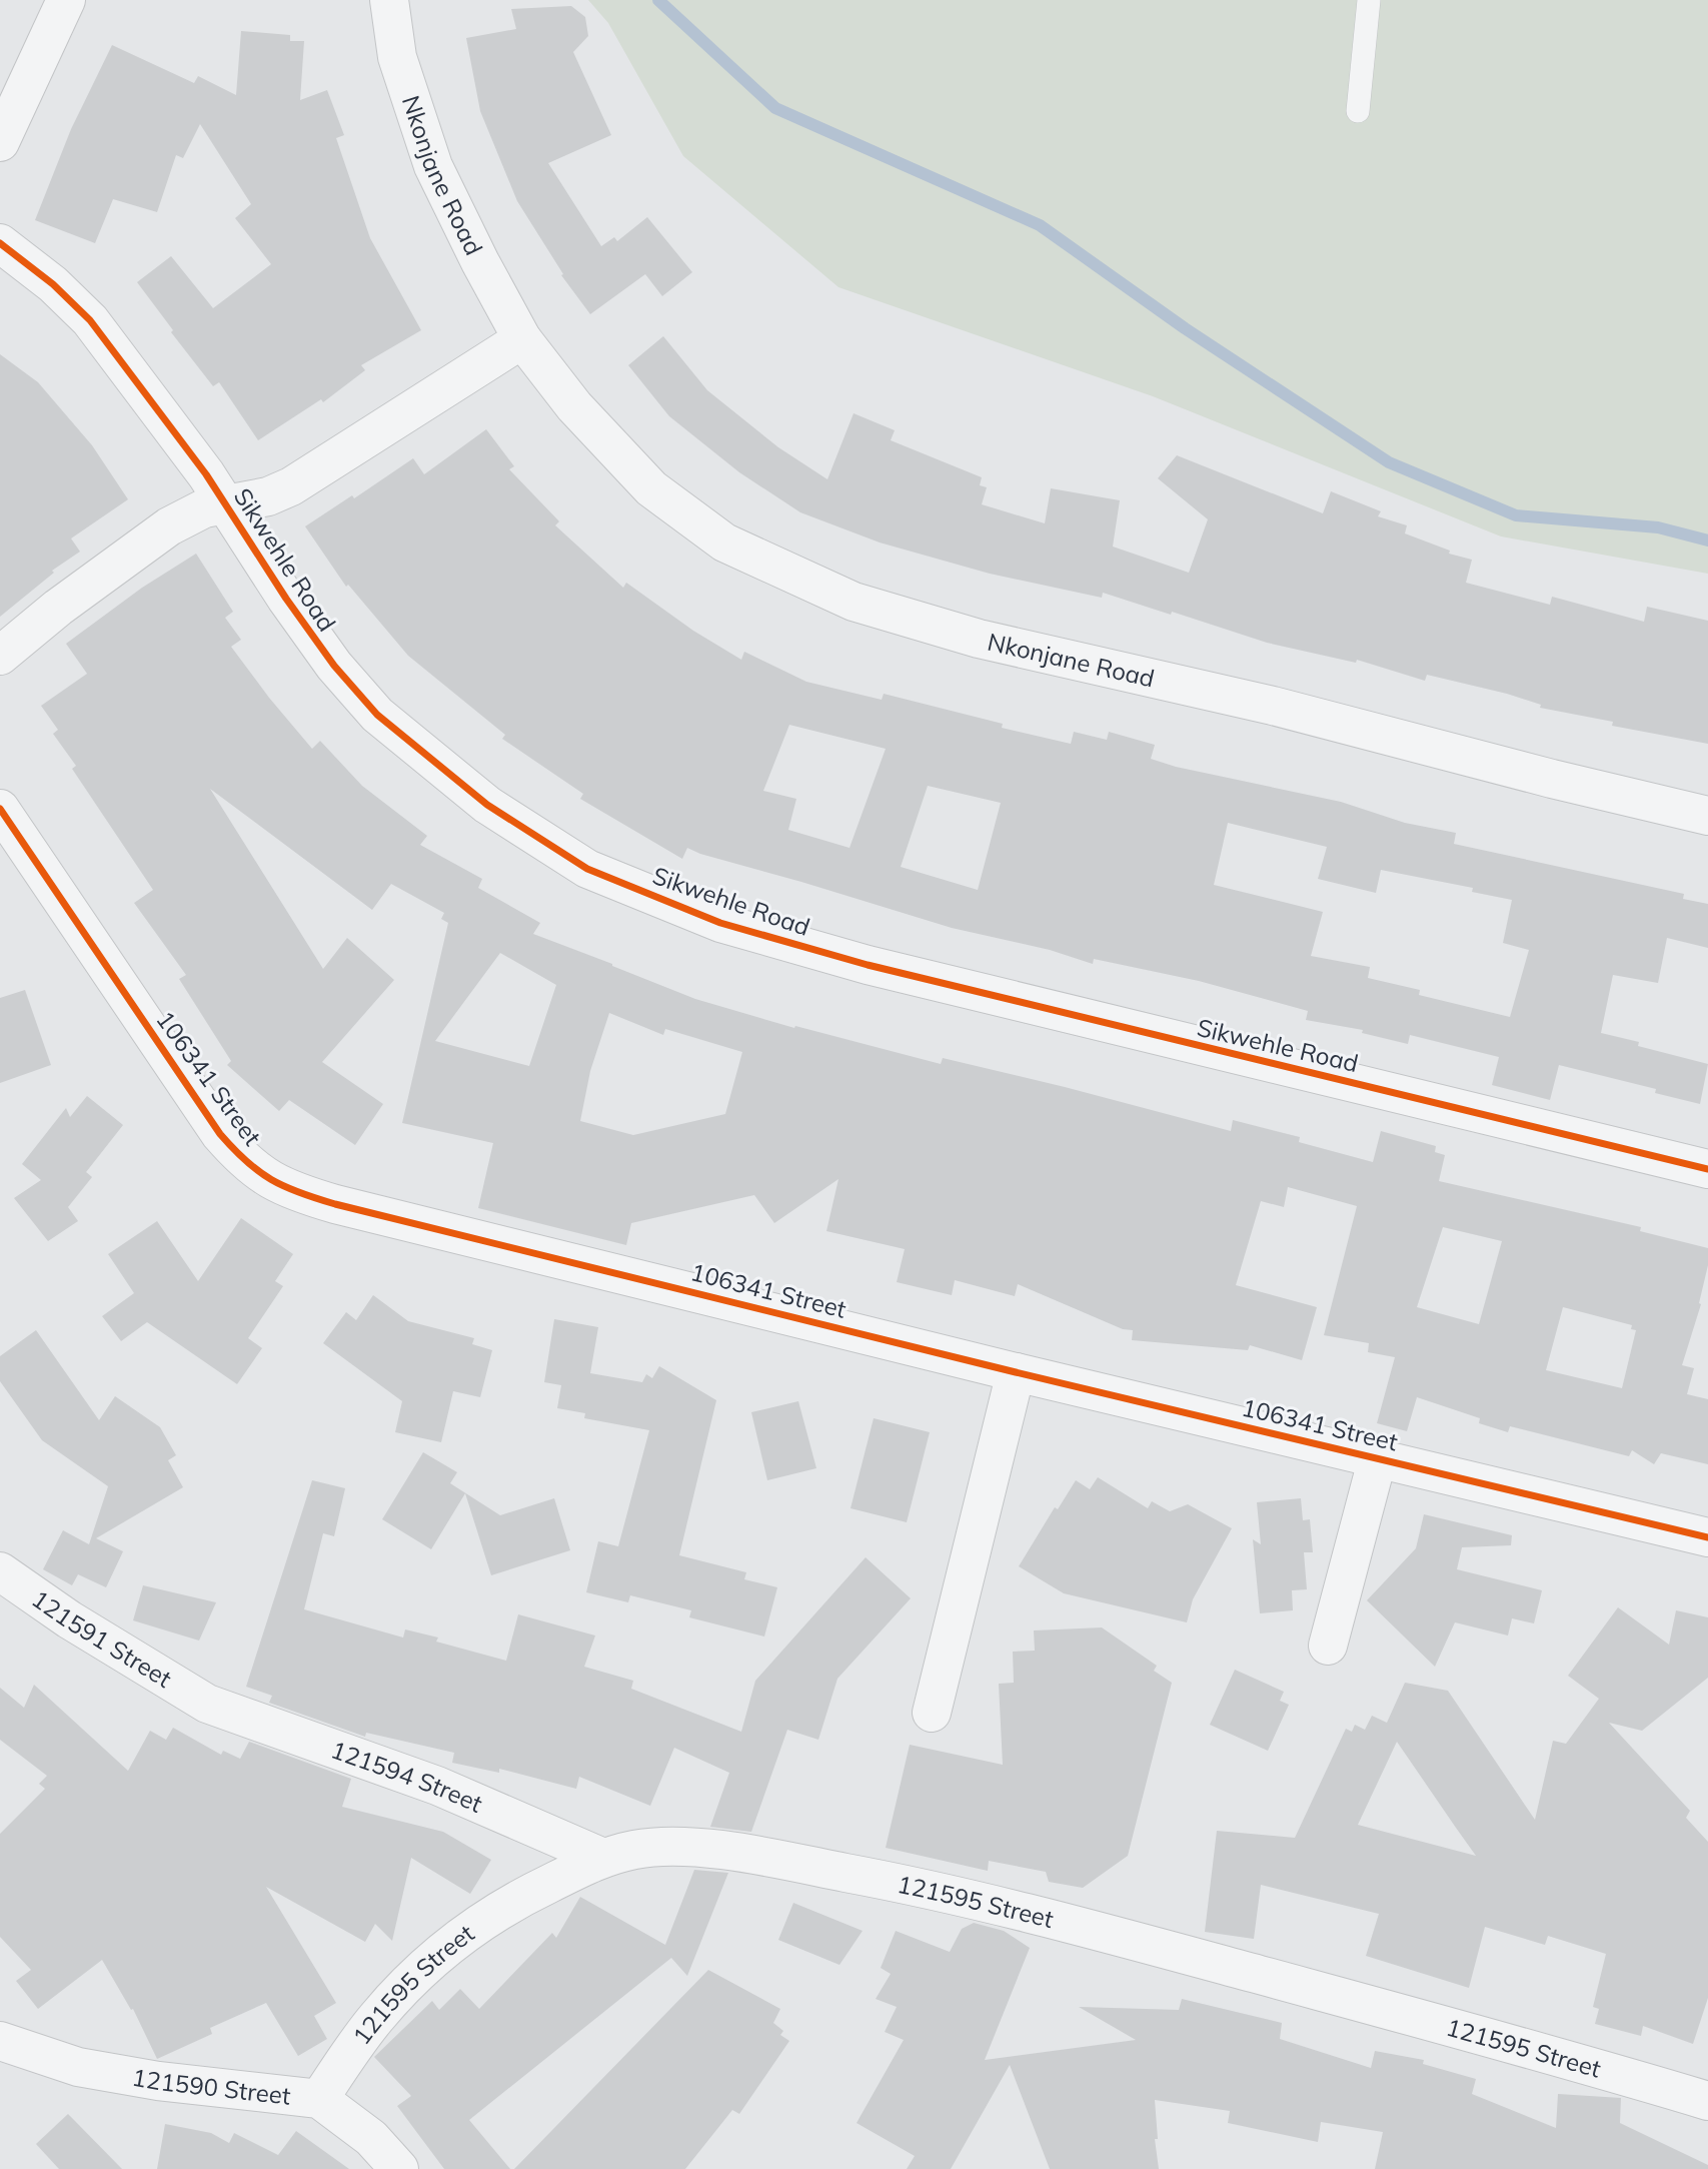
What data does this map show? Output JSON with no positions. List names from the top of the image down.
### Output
{
  "streets": {
    "street": [
      "Nkonjane Road",
      "Sikwehle Road",
      "106341 Street",
      "121591 Street",
      "121594 Street",
      "121595 Street",
      "121590 Street"
    ]
  },
  "crossings": [
    ["121591 Street", "121594 Street"],
    ["121594 Street", "121595 Street"],
    ["121595 Street", "121590 Street"]
  ]
}
